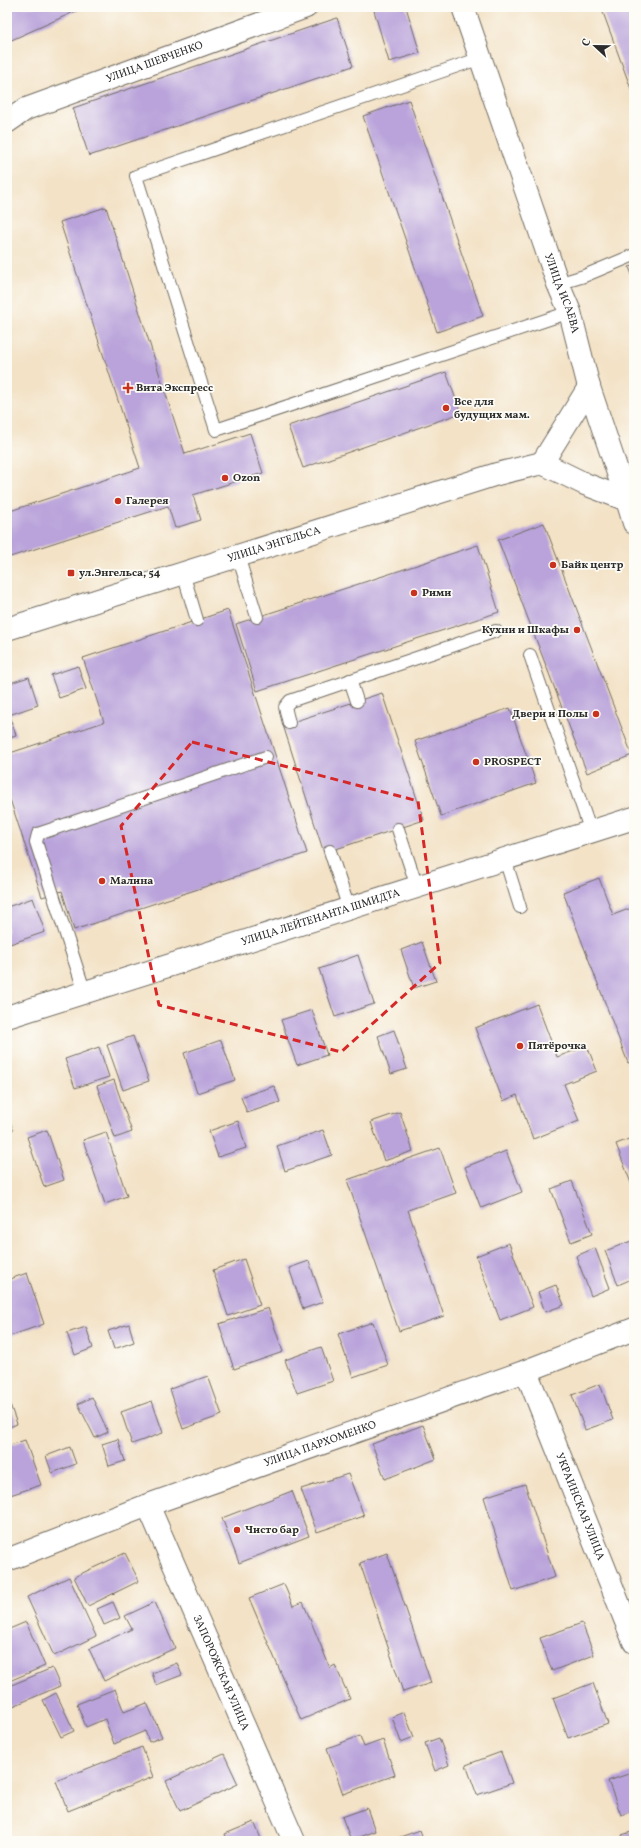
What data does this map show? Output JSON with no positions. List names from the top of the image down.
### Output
{
  "streets": {
    "street": [
      "УЛИЦА ШЕВЧЕНКО",
      "УЛИЦА ИСАЕВА",
      "УЛИЦА ЭНГЕЛЬСА",
      "УЛИЦА ЛЕЙТЕНАНТА ШМИДТА",
      "УЛИЦА ПАРХОМЕНКО",
      "УКРАИНСКАЯ УЛИЦА",
      "ЗАПОРОЖСКАЯ УЛИЦА"
    ]
  },
  "crossings": [
    ["УЛИЦА ПАРХОМЕНКО", "УКРАИНСКАЯ УЛИЦА"],
    ["УЛИЦА ПАРХОМЕНКО", "ЗАПОРОЖСКАЯ УЛИЦА"]
  ],
  "places": {
    "health": ["Вита Экспресс"],
    "other": [
      "Все для будущих мам.",
      "Ozon",
      "Галерея",
      "Байк центр",
      "Рими",
      "Кухни и Шкафы",
      "Двери и Полы",
      "PROSPECT",
      "Малина",
      "Пятёрочка",
      "Чисто бар"
    ],
    "transit": ["ул.Энгельса, 54"]
  },
  "north": "left"
}
